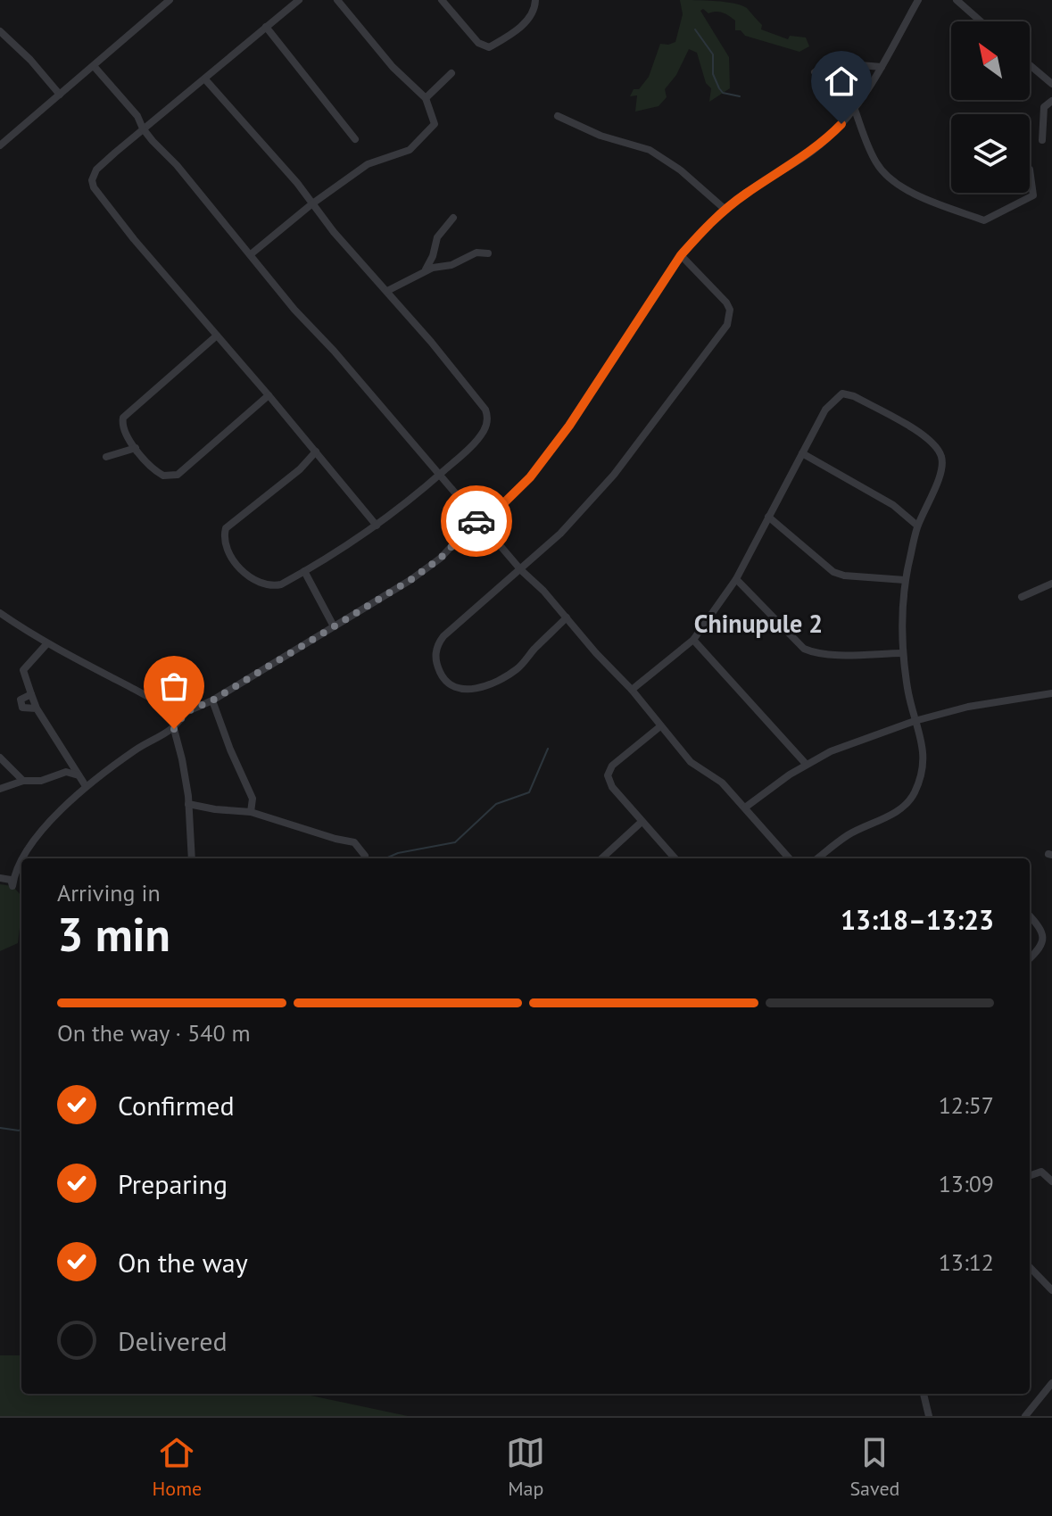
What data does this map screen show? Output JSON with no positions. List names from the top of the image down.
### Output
{
  "districts": ["Chinupule 2"],
  "north": "top left",
  "page": {
    "heading": ["3 min", "Arriving in", "13:18–13:23"],
    "bar": "On the way · 540 m",
    "list": [
      ["Confirmed", "12:57"],
      ["Preparing", "13:09"],
      ["On the way", "13:12"],
      "Delivered"
    ],
    "tabs": ["Home", "Map", "Saved"]
  }
}
